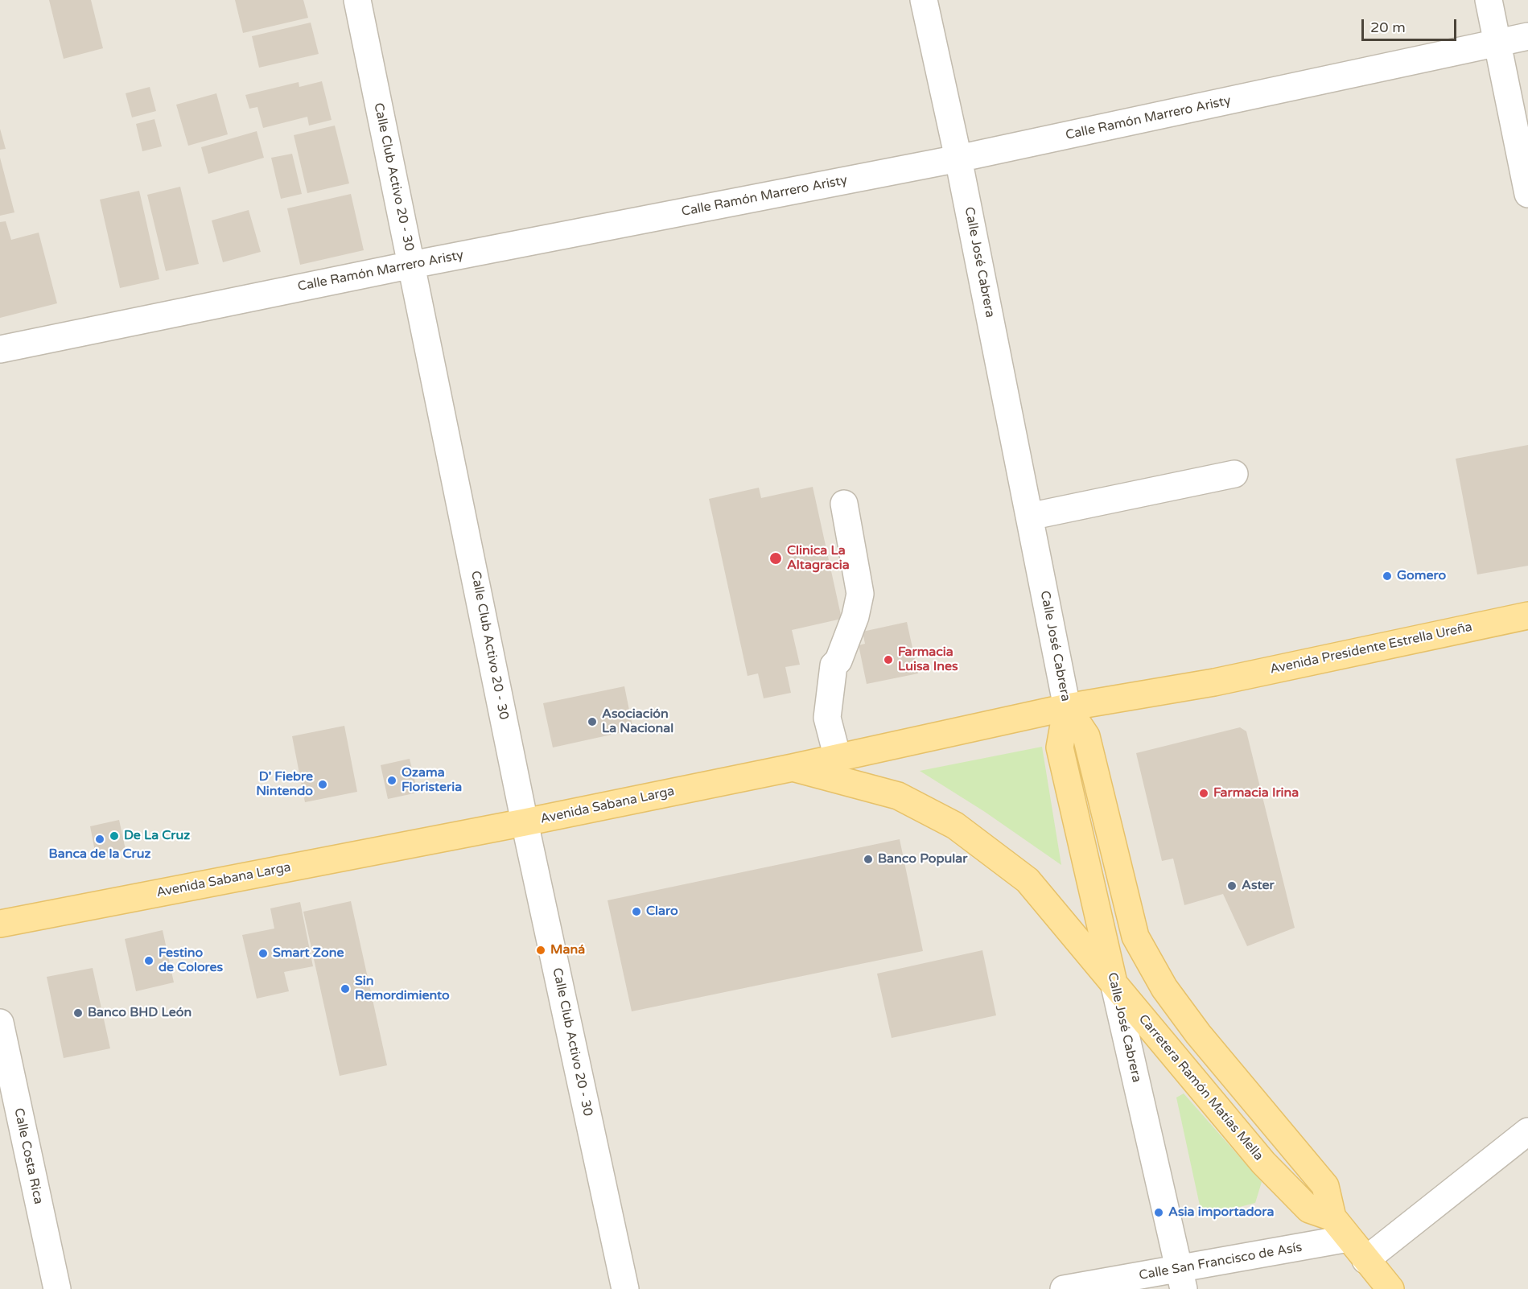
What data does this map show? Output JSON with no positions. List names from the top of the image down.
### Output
{
  "streets": {
    "main road": [
      "Calle José Cabrera",
      "Avenida Presidente Estrella Ureña",
      "Avenida Sabana Larga",
      "Carretera Ramón Matías Mella"
    ],
    "street": [
      "Calle Ramón Marrero Aristy",
      "Calle Club Activo 20 - 30",
      "Calle Costa Rica",
      "Calle San Francisco de Asís"
    ]
  },
  "crossings": [
    ["Calle Ramón Marrero Aristy", "Calle Club Activo 20 - 30"],
    ["Calle Ramón Marrero Aristy", "Calle José Cabrera"],
    ["Calle Club Activo 20 - 30", "Avenida Sabana Larga"],
    ["Calle José Cabrera", "Avenida Sabana Larga"],
    ["Calle José Cabrera", "Carretera Ramón Matías Mella"],
    ["Calle José Cabrera", "Calle San Francisco de Asís"],
    ["Avenida Presidente Estrella Ureña", "Avenida Sabana Larga"],
    ["Avenida Sabana Larga", "Carretera Ramón Matías Mella"]
  ],
  "places": [
    "Clinica La Altagracia",
    "Gomero",
    "Farmacia Luisa Ines",
    "Asociación La Nacional",
    "Ozama Floristeria",
    "D' Fiebre Nintendo",
    "Farmacia Irina",
    "De La Cruz",
    "Banca de la Cruz",
    "Banco Popular",
    "Aster",
    "Claro",
    "Maná",
    "Smart Zone",
    "Festino de Colores",
    "Sin Remordimiento",
    "Banco BHD León",
    "Asia importadora"
  ],
  "scale_bar": "20 m"
}
